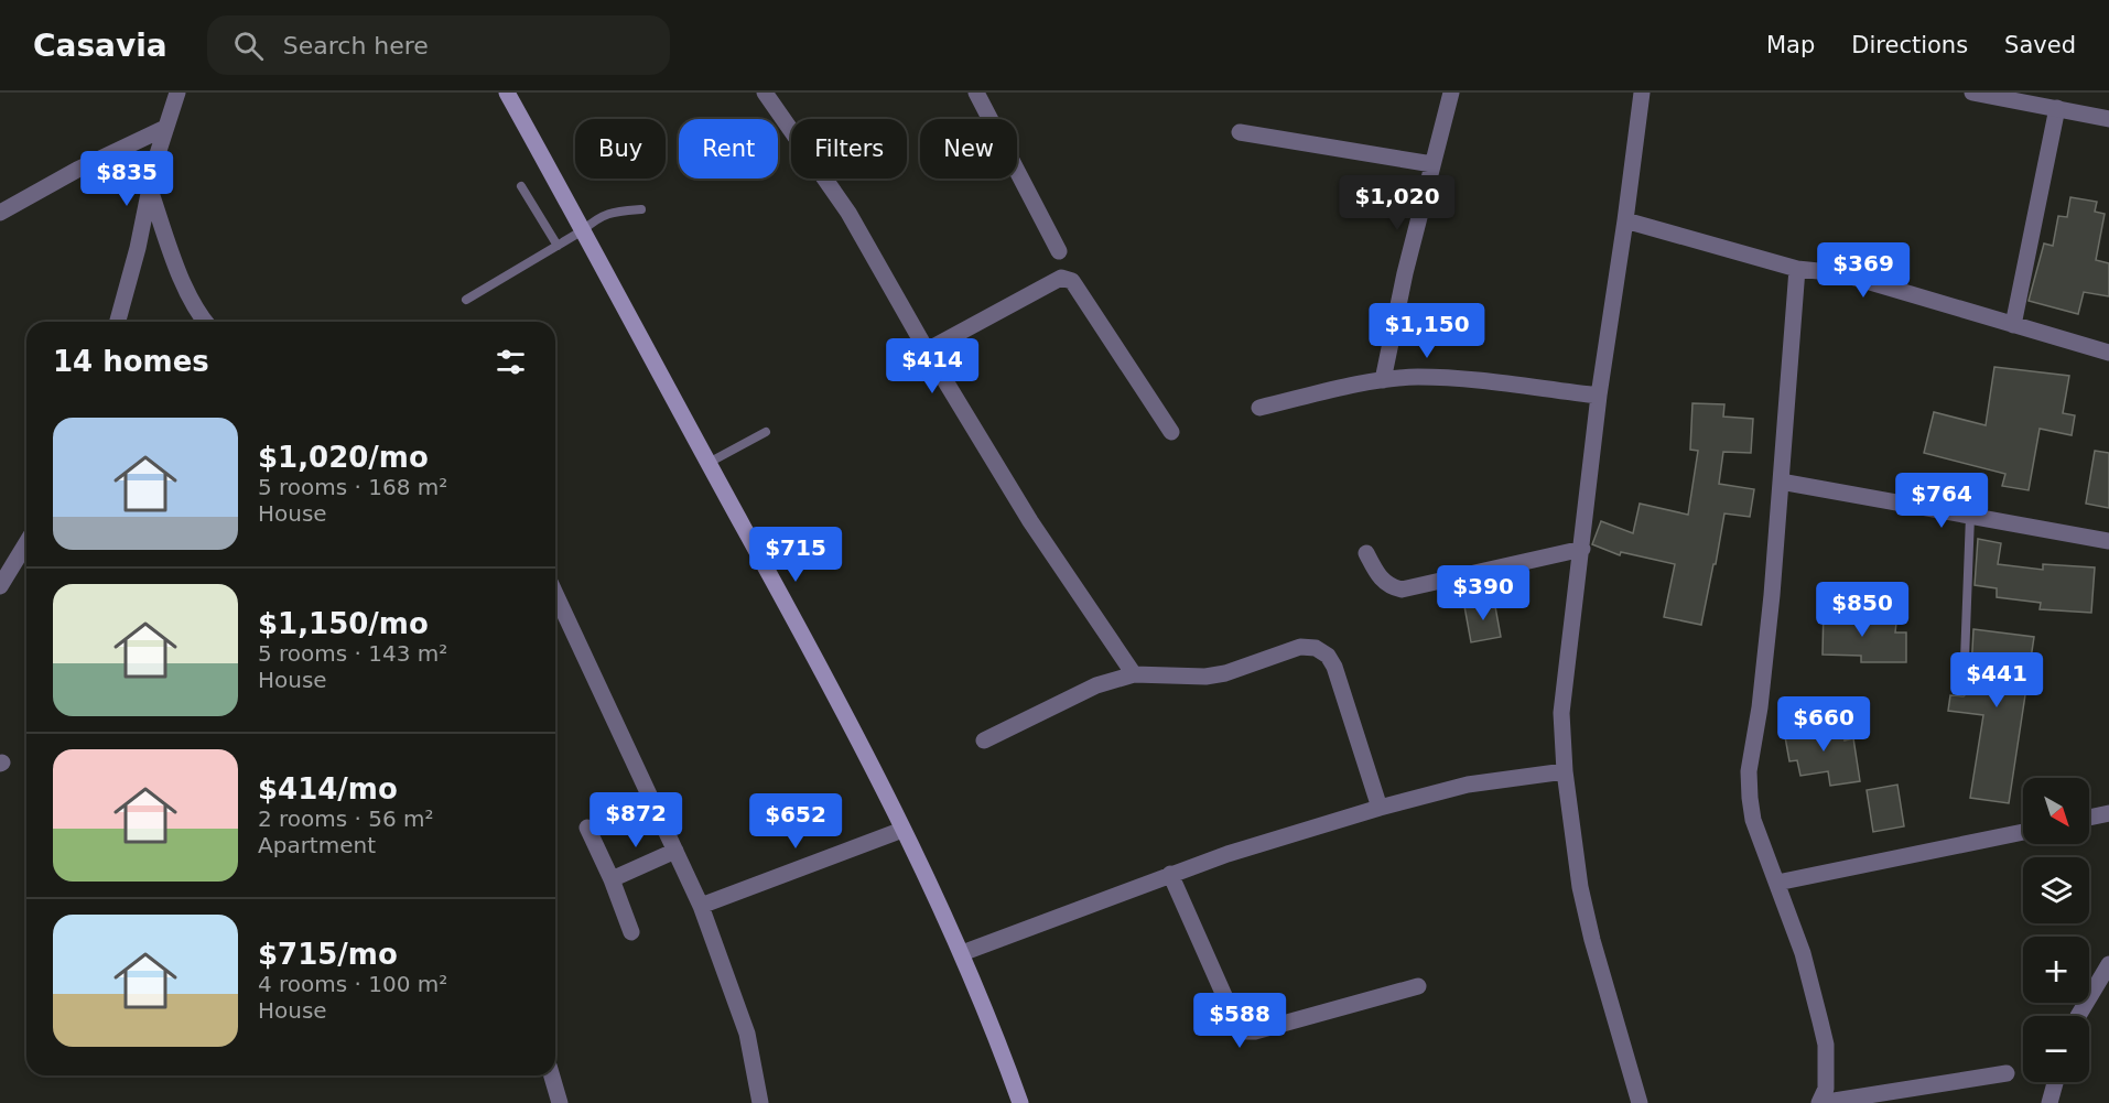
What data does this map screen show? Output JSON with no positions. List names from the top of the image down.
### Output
{
  "north": "bottom right",
  "page": {
    "header": "Casavia",
    "search": "Search here",
    "nav": ["Map", "Directions", "Saved"],
    "chip": [
      "Buy",
      "Rent",
      "Filters",
      "New"
    ],
    "price": [
      "$835",
      "$1,020",
      "$369",
      "$1,150",
      "$414",
      "$764",
      "$715",
      "$390",
      "$850",
      "$441",
      "$660",
      "$872",
      "$652",
      "$588"
    ],
    "heading": "14 homes",
    "list": [
      {
        "name": "$1,020/mo",
        "note": "5 rooms · 168 m² · House"
      },
      {
        "name": "$1,150/mo",
        "note": "5 rooms · 143 m² · House"
      },
      {
        "name": "$414/mo",
        "note": "2 rooms · 56 m² · Apartment"
      },
      {
        "name": "$715/mo",
        "note": "4 rooms · 100 m² · House"
      }
    ],
    "map_buttons": ["+", "−"]
  }
}
